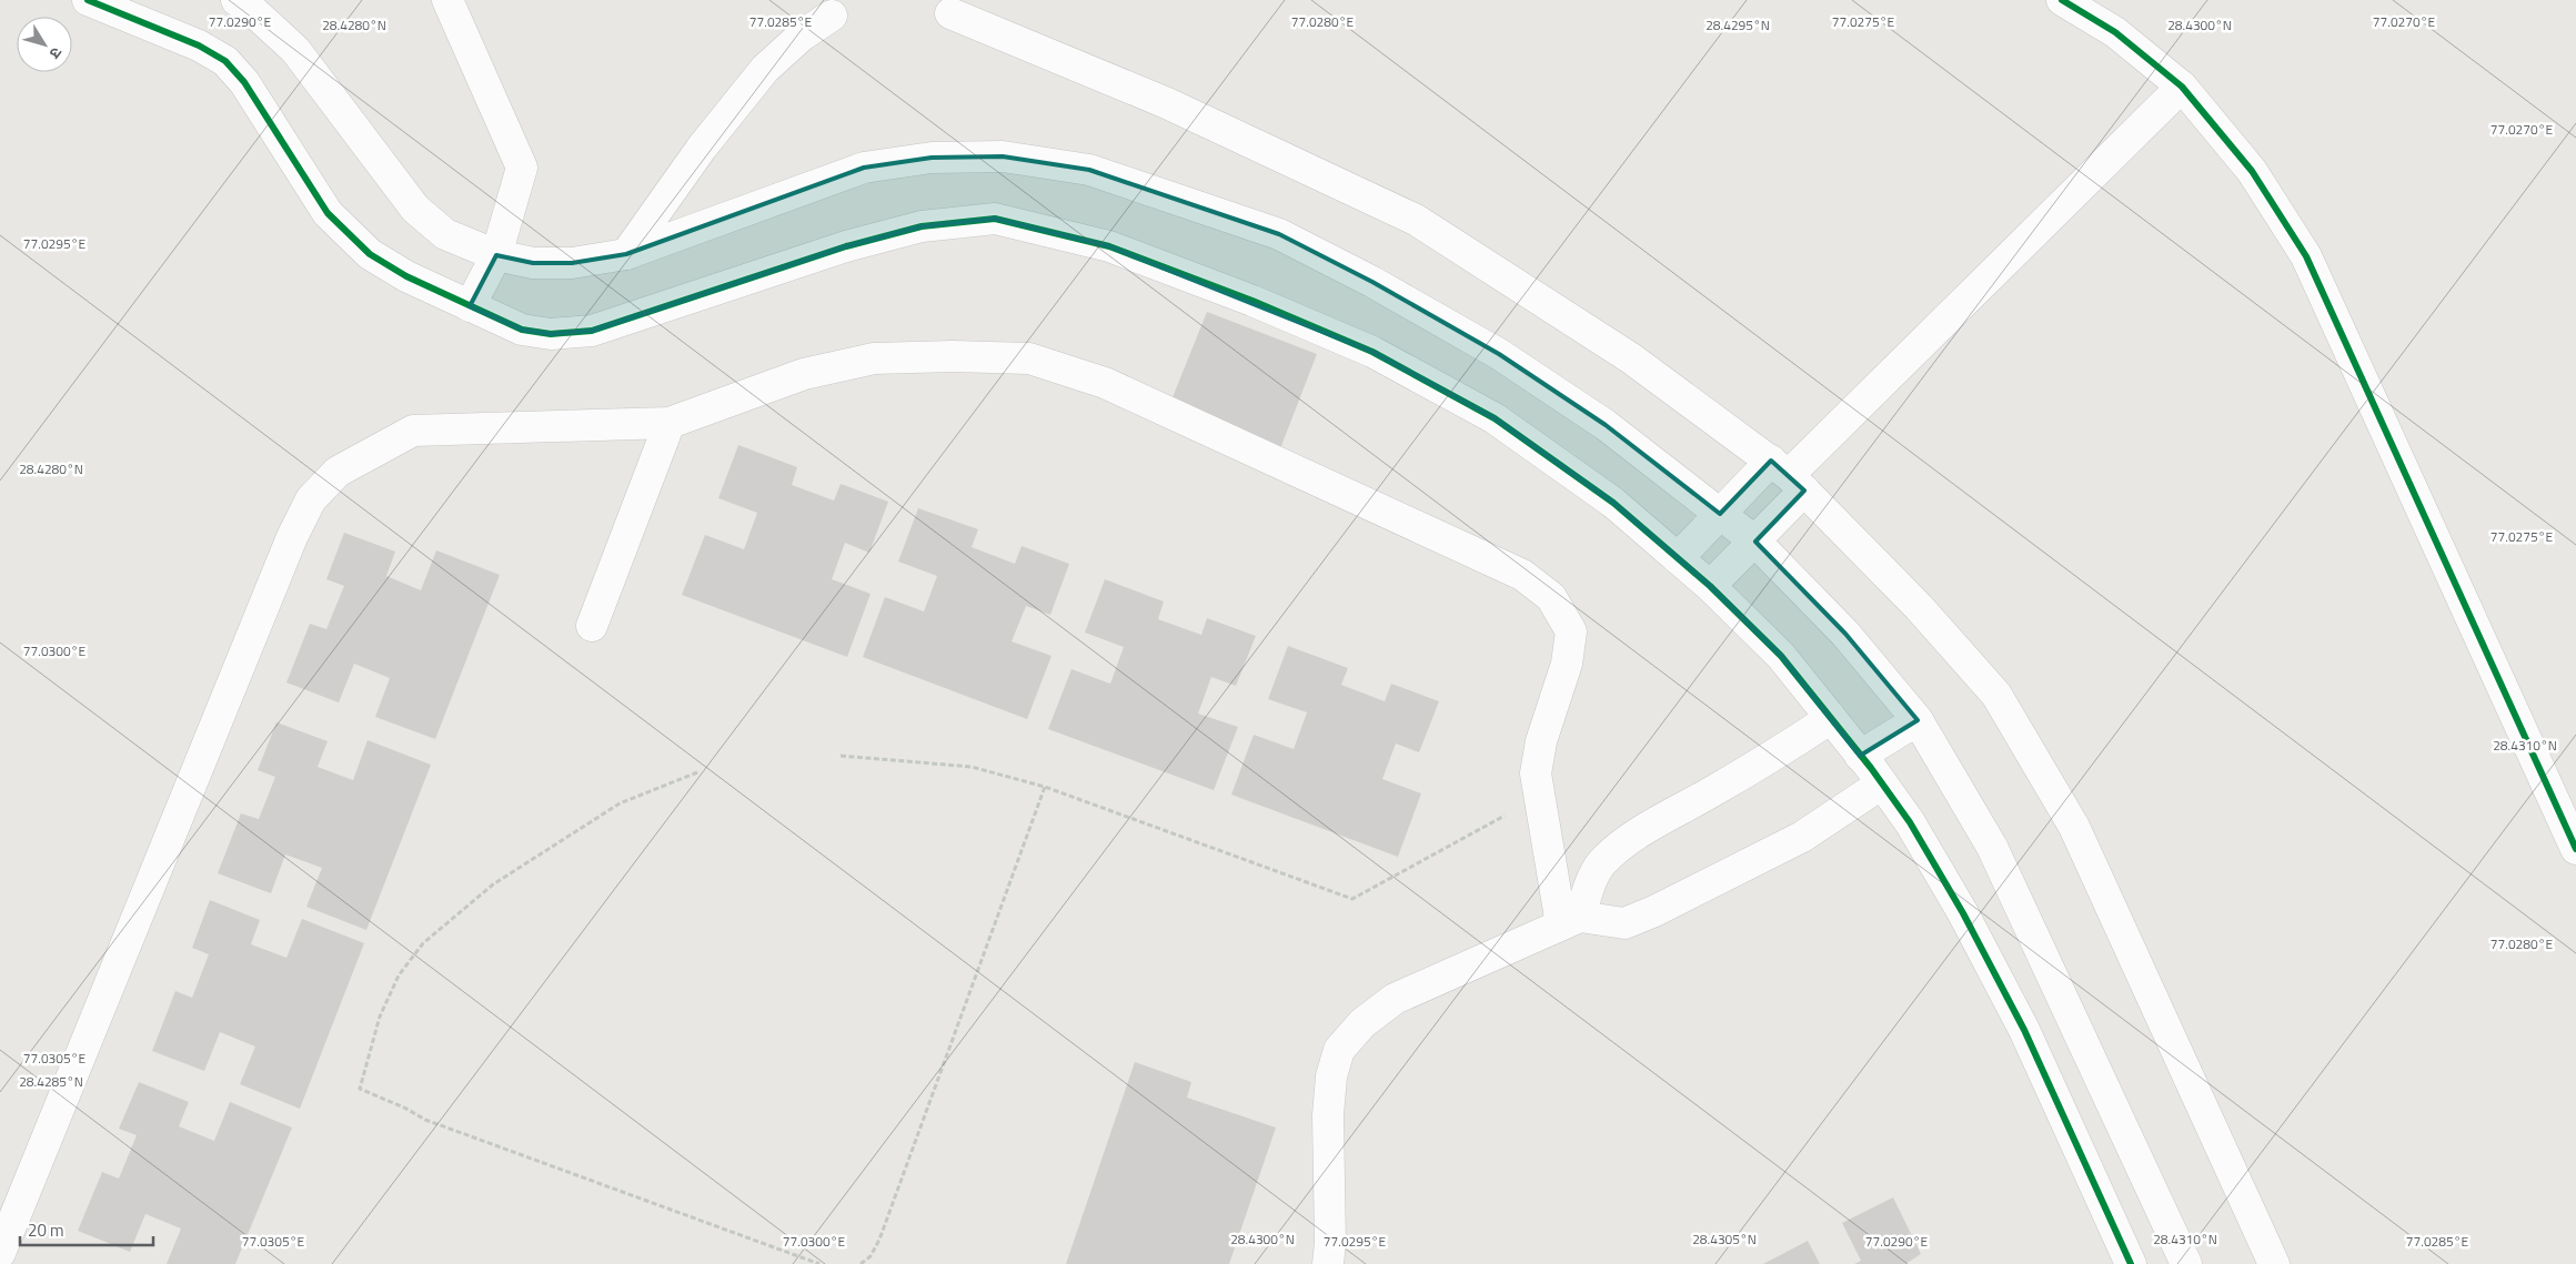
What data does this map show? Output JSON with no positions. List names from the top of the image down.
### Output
{
  "scale_bar": "20 m",
  "north": "bottom right",
  "coordinates": [
    "77.0285°E",
    "77.0290°E",
    "77.0280°E",
    "77.0275°E",
    "77.0270°E",
    "28.4280°N",
    "28.4295°N",
    "28.4300°N",
    "77.0295°E",
    "77.0300°E",
    "28.4310°N",
    "77.0305°E",
    "28.4285°N",
    "28.4305°N"
  ]
}
